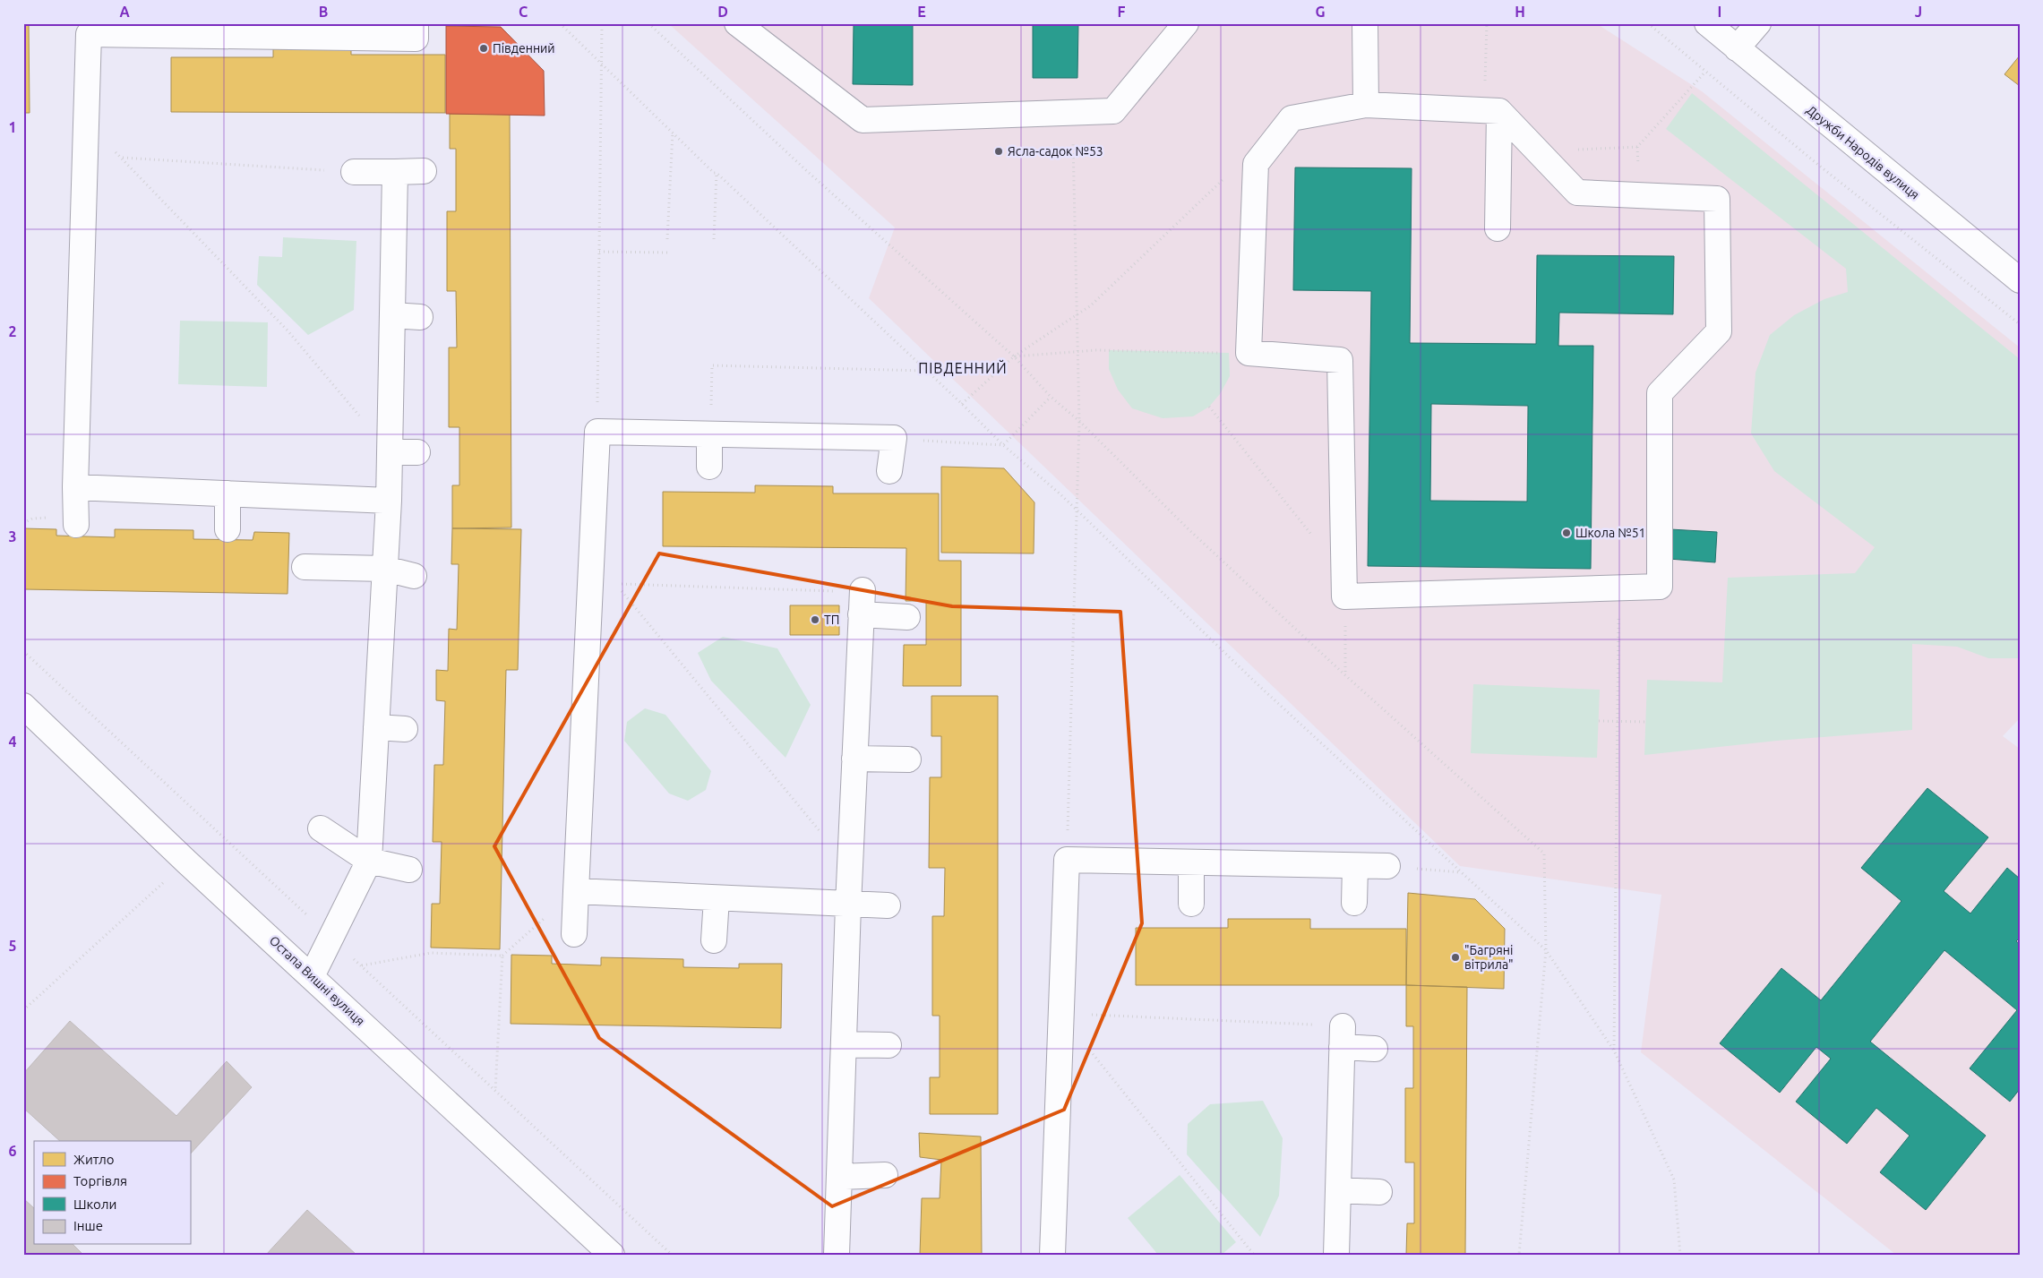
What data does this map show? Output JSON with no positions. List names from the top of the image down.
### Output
{
  "streets": {
    "street": ["Дружби Народів вулиця", "Остапа Вишні вулиця"]
  },
  "districts": ["ПІВДЕННИЙ"],
  "places": [
    "Південний",
    "Ясла-садок №53",
    "Школа №51",
    "ТП",
    "\"Багряні вітрила\""
  ],
  "legend": [
    "Житло",
    "Торгівля",
    "Школи",
    "Інше"
  ],
  "grid": {
    "columns": [
      "A",
      "B",
      "C",
      "D",
      "E",
      "F",
      "G",
      "H",
      "I",
      "J"
    ],
    "rows": [
      "1",
      "2",
      "3",
      "4",
      "5",
      "6"
    ]
  }
}
